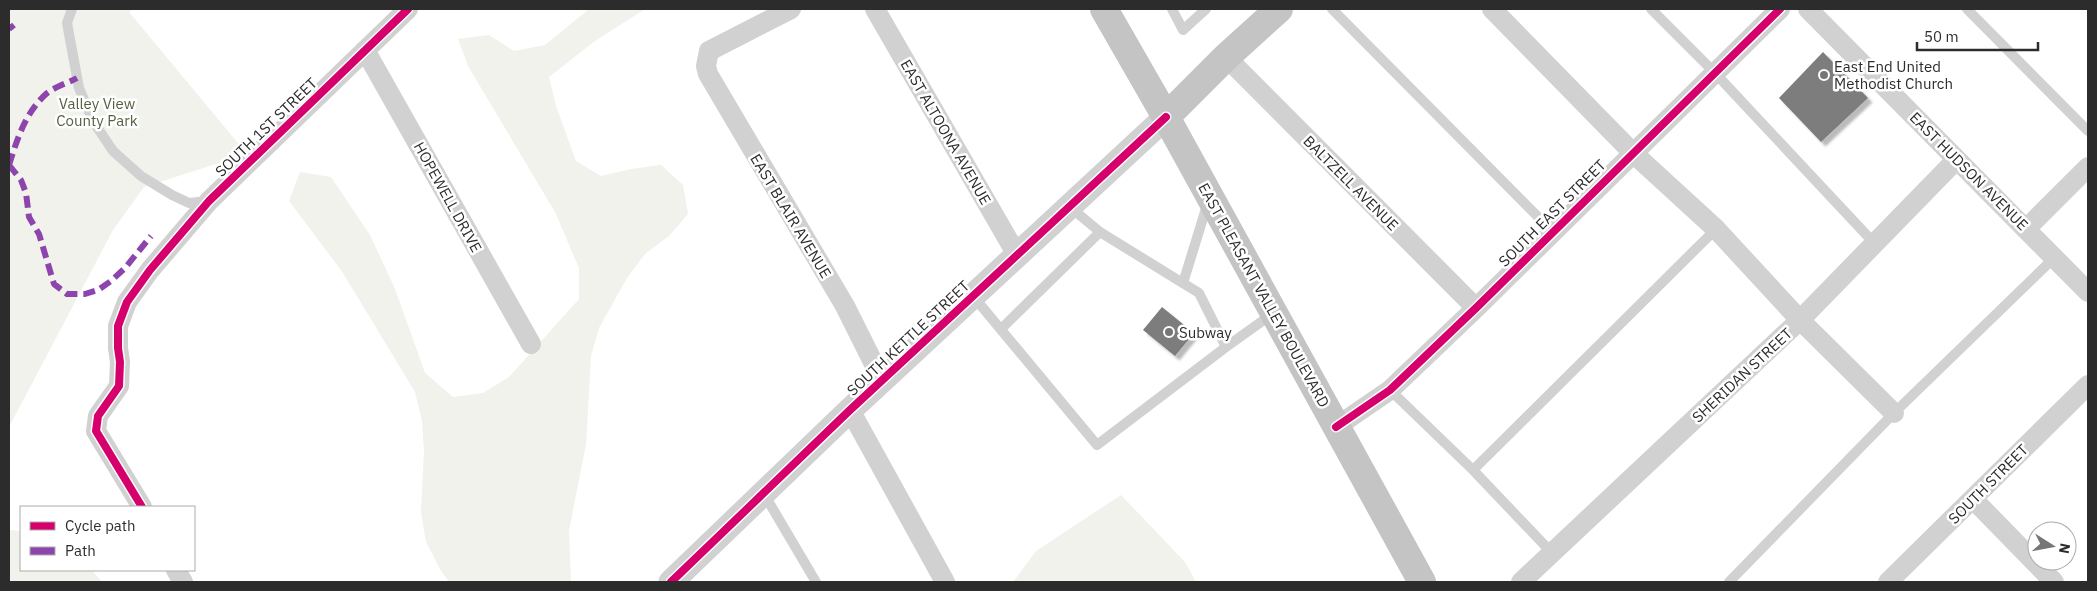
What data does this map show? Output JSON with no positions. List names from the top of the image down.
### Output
{
  "streets": {
    "main road": ["EAST PLEASANT VALLEY BOULEVARD", "SOUTH KETTLE STREET"],
    "street": [
      "SOUTH 1ST STREET",
      "EAST ALTOONA AVENUE",
      "EAST HUDSON AVENUE",
      "BALTZELL AVENUE",
      "HOPEWELL DRIVE",
      "SOUTH EAST STREET",
      "EAST BLAIR AVENUE",
      "SHERIDAN STREET",
      "SOUTH STREET"
    ]
  },
  "crossings": [
    ["SOUTH 1ST STREET", "HOPEWELL DRIVE"],
    ["EAST ALTOONA AVENUE", "SOUTH KETTLE STREET"],
    ["EAST HUDSON AVENUE", "SHERIDAN STREET"],
    ["BALTZELL AVENUE", "SOUTH EAST STREET"],
    ["BALTZELL AVENUE", "SOUTH KETTLE STREET"],
    ["SOUTH EAST STREET", "EAST PLEASANT VALLEY BOULEVARD"],
    ["EAST BLAIR AVENUE", "SOUTH KETTLE STREET"],
    ["EAST PLEASANT VALLEY BOULEVARD", "SOUTH KETTLE STREET"]
  ],
  "parks": ["Valley View County Park"],
  "places": ["East End United Methodist Church", "Subway"],
  "legend": ["Cycle path", "Path"],
  "scale_bar": "50 m",
  "north": "right"
}
